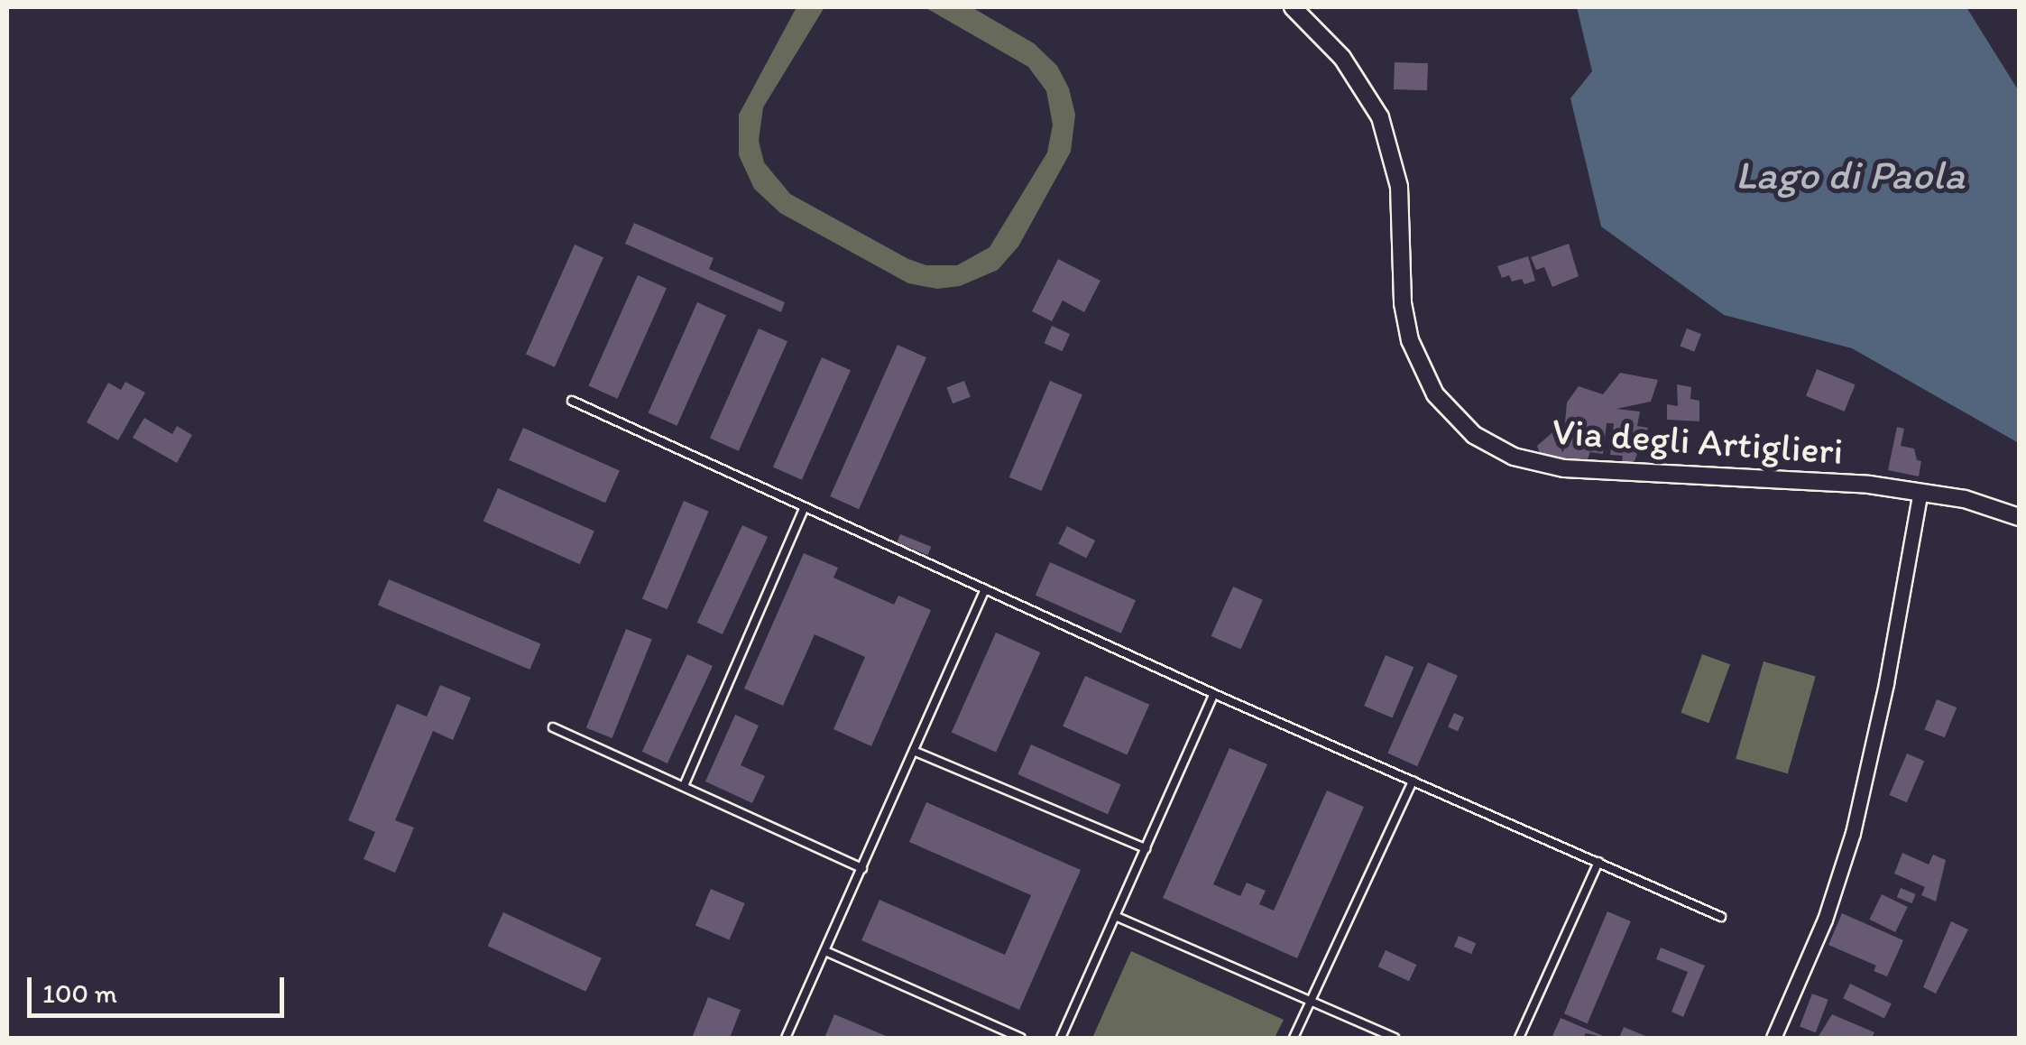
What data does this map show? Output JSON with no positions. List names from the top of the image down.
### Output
{
  "streets": {
    "street": ["Via degli Artiglieri"]
  },
  "water": ["Lago di Paola"],
  "scale_bar": "100 m"
}
